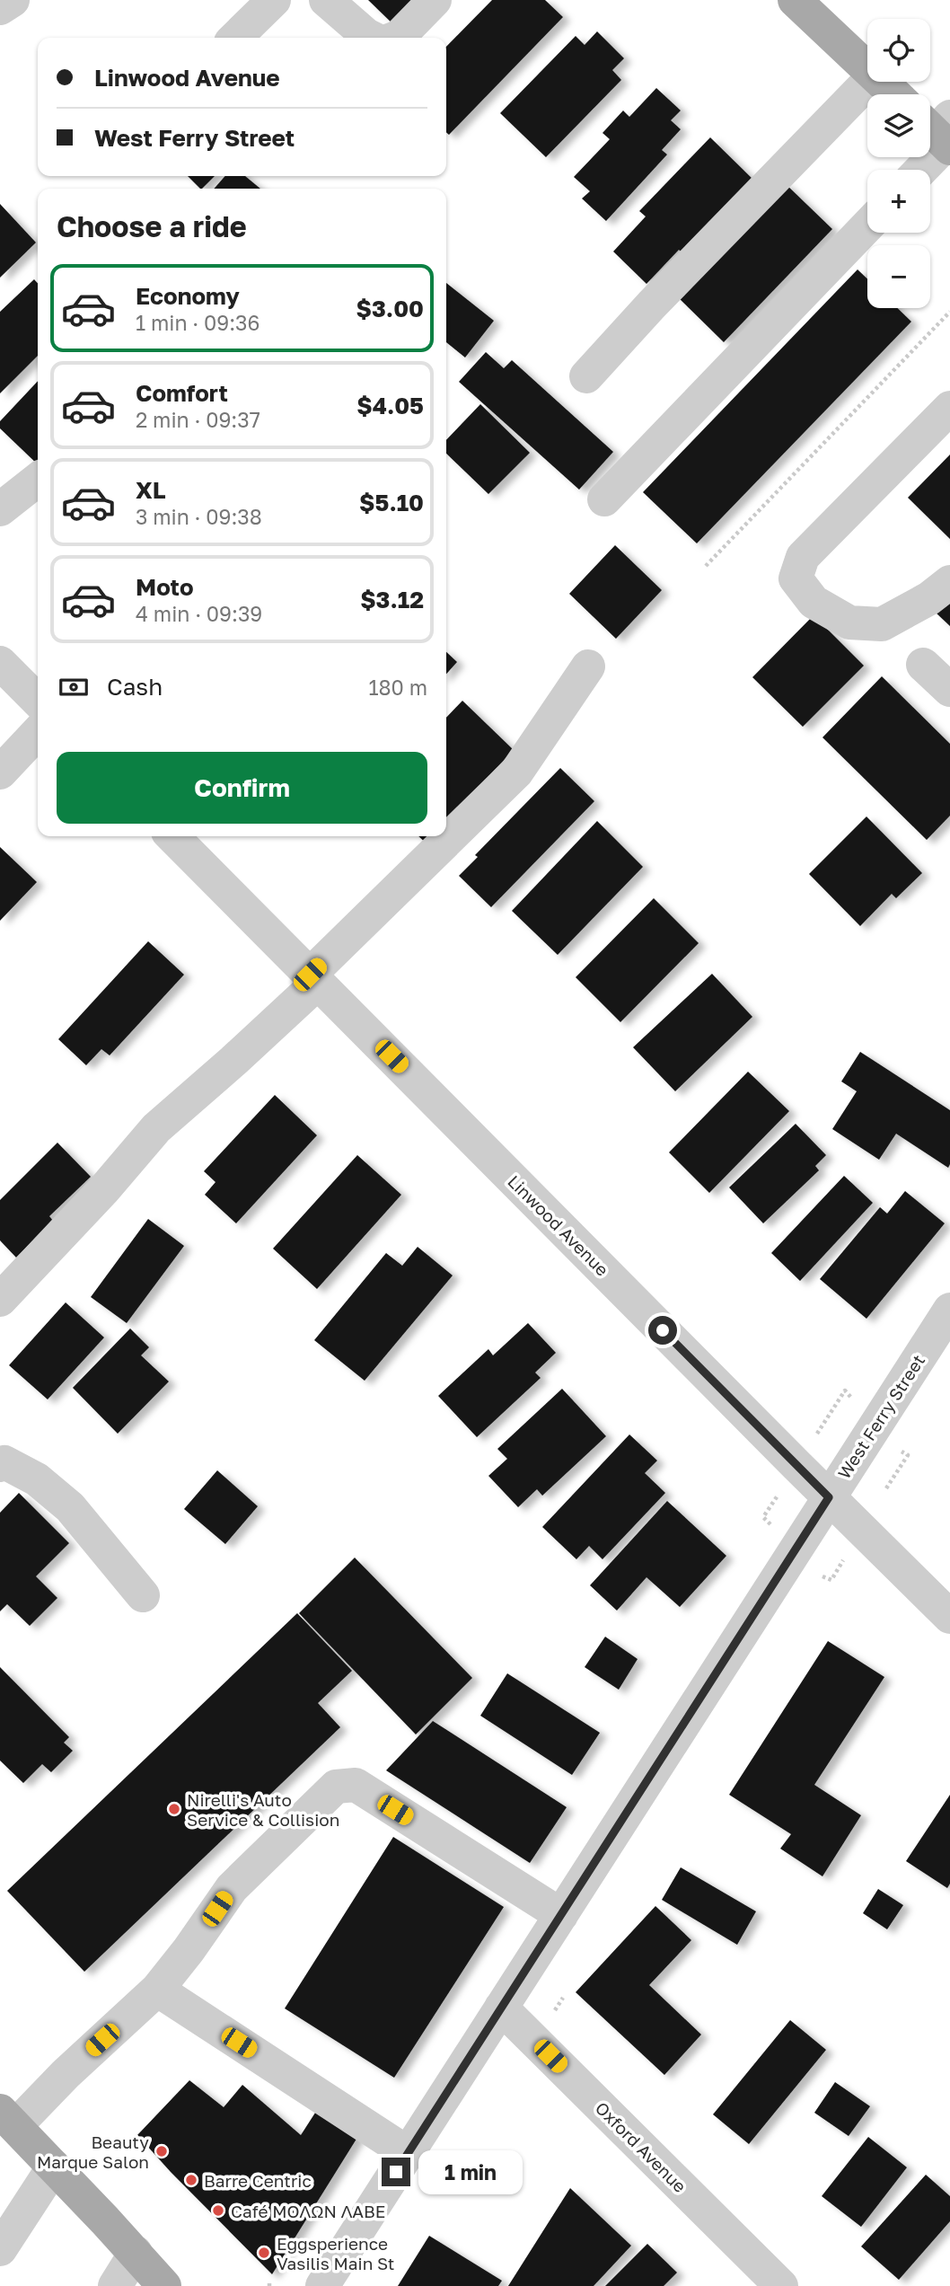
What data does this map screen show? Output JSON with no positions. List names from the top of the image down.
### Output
{
  "streets": {
    "street": ["Linwood Avenue", "West Ferry Street", "Oxford Avenue"]
  },
  "crossings": [
    ["Linwood Avenue", "West Ferry Street"],
    ["West Ferry Street", "Oxford Avenue"]
  ],
  "places": [
    "Nirelli's Auto Service & Collision",
    "Beauty Marque Salon",
    "Barre Centric",
    "Café MOΛΩN ΛABE",
    "Eggsperience Vasilis Main St"
  ],
  "page": {
    "map_buttons": ["+", "−"],
    "banner": ["Linwood Avenue", "West Ferry Street"],
    "heading": "Choose a ride",
    "list": [
      {
        "name": "Economy",
        "note": "1 min · 09:36",
        "value": "$3.00"
      },
      {
        "name": "Comfort",
        "note": "2 min · 09:37",
        "value": "$4.05"
      },
      {
        "name": "XL",
        "note": "3 min · 09:38",
        "value": "$5.10"
      },
      {
        "name": "Moto",
        "note": "4 min · 09:39",
        "value": "$3.12"
      }
    ],
    "pay": ["Cash", "180 m"],
    "buttons": "Confirm",
    "bubble": "1 min"
  }
}
